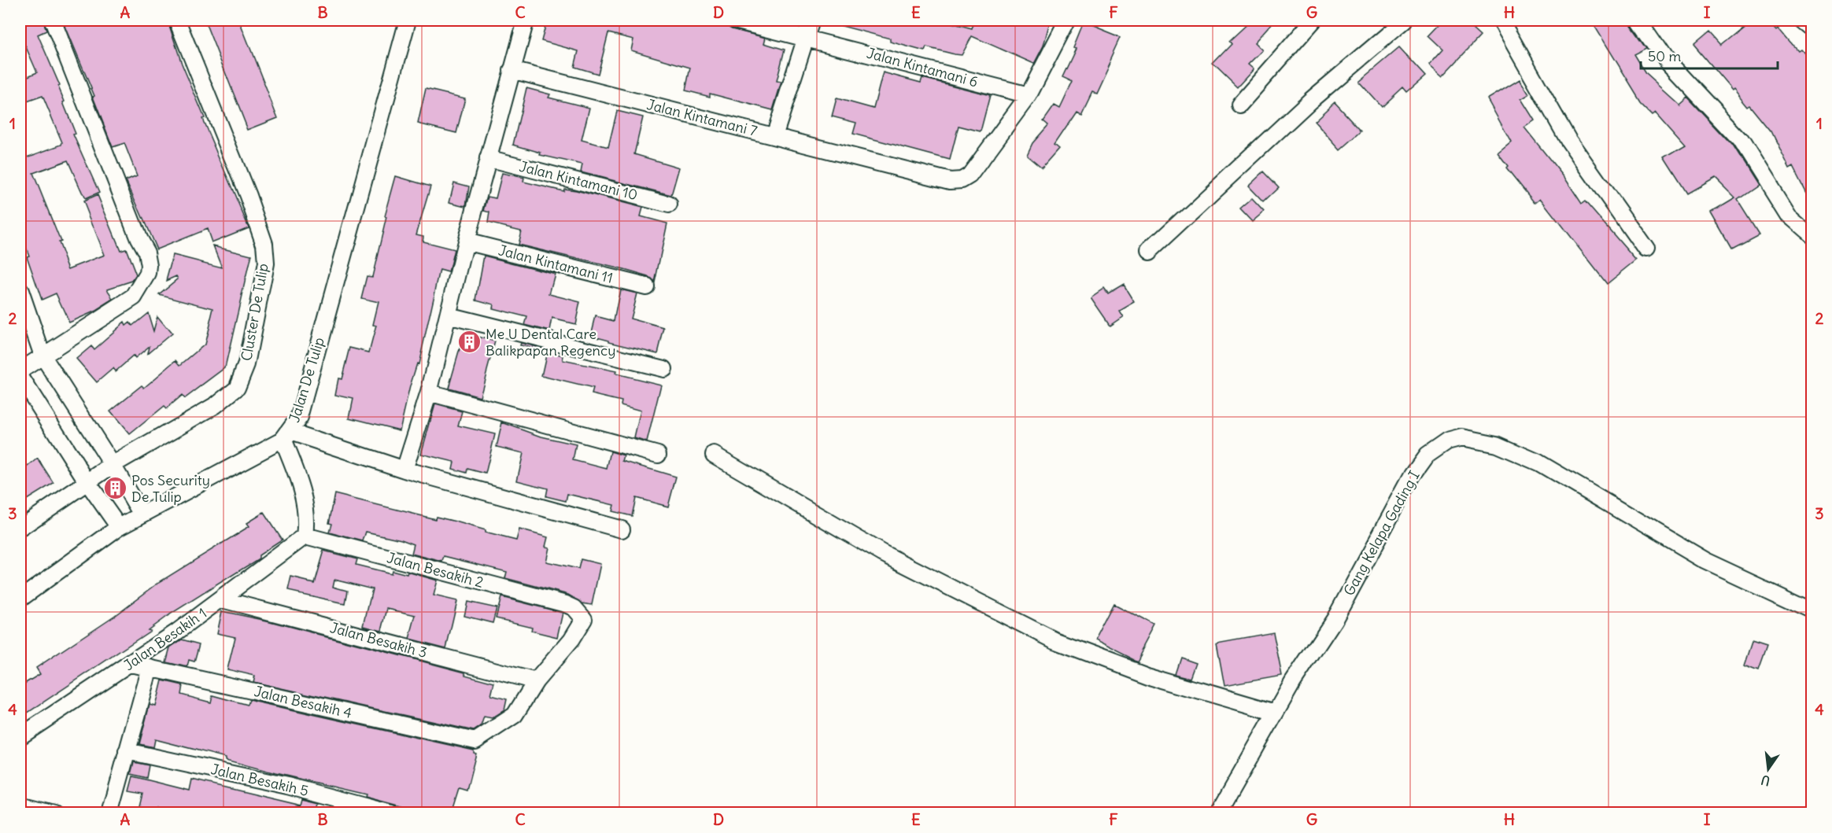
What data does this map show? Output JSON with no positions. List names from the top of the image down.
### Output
{
  "streets": {
    "street": [
      "Jalan Kintamani 6",
      "Jalan Kintamani 7",
      "Jalan Kintamani 10",
      "Jalan Kintamani 11",
      "Cluster De Tulip",
      "Jalan De Tulip",
      "Gang Kelapa Gading I",
      "Jalan Besakih 2",
      "Jalan Besakih 1",
      "Jalan Besakih 3",
      "Jalan Besakih 4",
      "Jalan Besakih 5"
    ]
  },
  "crossings": [
    ["Jalan Kintamani 6", "Jalan Kintamani 7"],
    ["Jalan Besakih 2", "Jalan Besakih 1"],
    ["Jalan Besakih 2", "Jalan Besakih 3"],
    ["Jalan Besakih 2", "Jalan Besakih 4"],
    ["Jalan Besakih 1", "Jalan Besakih 3"],
    ["Jalan Besakih 1", "Jalan Besakih 4"],
    ["Jalan Besakih 3", "Jalan Besakih 4"]
  ],
  "places": {
    "building": ["Me U Dental Care Balikpapan Regency", "Pos Security De Tulip"]
  },
  "scale_bar": "50 m",
  "north": "bottom",
  "grid": {
    "columns": [
      "A",
      "B",
      "C",
      "D",
      "E",
      "F",
      "G",
      "H",
      "I"
    ],
    "rows": [
      "1",
      "2",
      "3",
      "4"
    ]
  }
}
